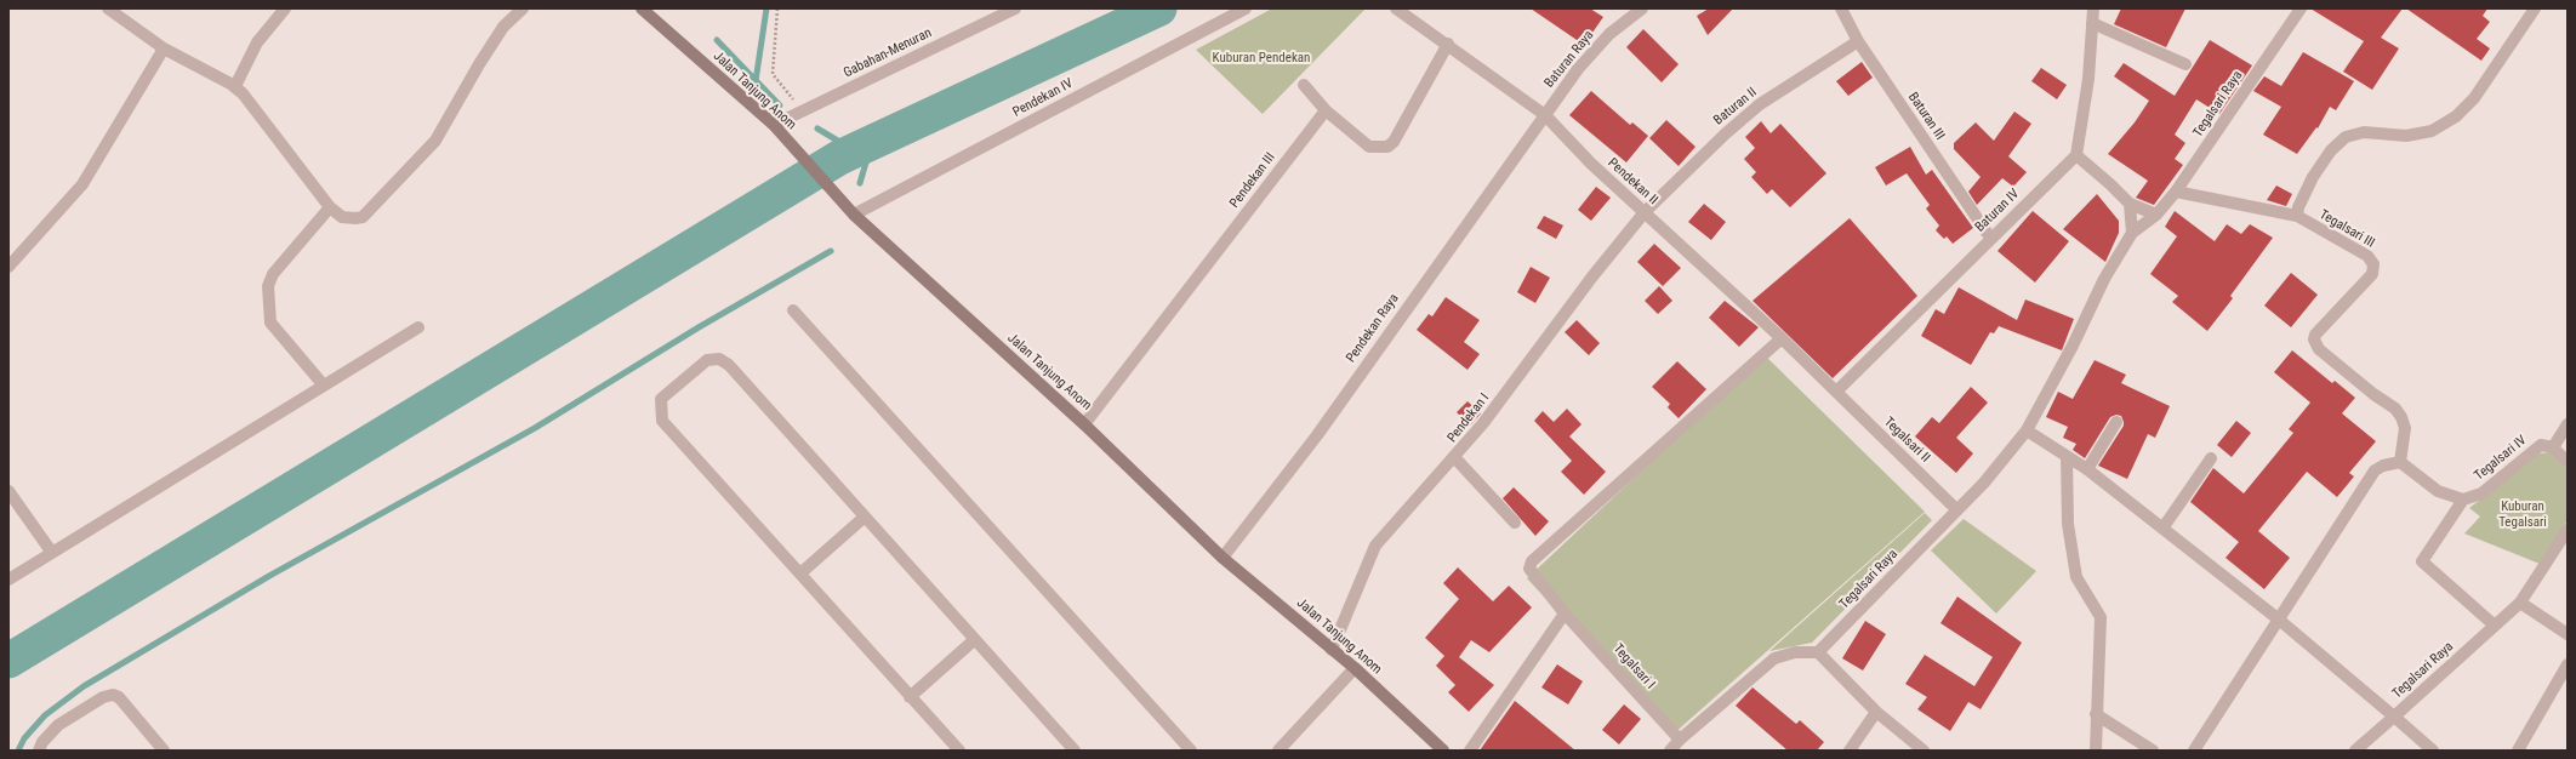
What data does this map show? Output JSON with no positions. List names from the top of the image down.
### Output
{
  "streets": {
    "main road": ["Jalan Tanjung Anom"],
    "street": [
      "Gabahan-Menuran",
      "Baturan Raya",
      "Pendekan IV",
      "Tegalsari Raya",
      "Baturan II",
      "Baturan III",
      "Pendekan III",
      "Pendekan II",
      "Baturan IV",
      "Tegalsari III",
      "Pendekan Raya",
      "Pendekan I",
      "Tegalsari II",
      "Tegalsari IV",
      "Tegalsari I"
    ]
  },
  "crossings": [
    ["Gabahan-Menuran", "Jalan Tanjung Anom"],
    ["Baturan Raya", "Pendekan II"],
    ["Baturan Raya", "Pendekan Raya"],
    ["Jalan Tanjung Anom", "Pendekan IV"],
    ["Jalan Tanjung Anom", "Pendekan III"],
    ["Jalan Tanjung Anom", "Pendekan Raya"],
    ["Jalan Tanjung Anom", "Pendekan I"],
    ["Tegalsari Raya", "Tegalsari II"],
    ["Baturan II", "Baturan III"],
    ["Baturan II", "Pendekan II"],
    ["Baturan II", "Pendekan I"],
    ["Baturan III", "Baturan IV"],
    ["Pendekan II", "Baturan IV"],
    ["Pendekan II", "Pendekan Raya"],
    ["Pendekan II", "Pendekan I"],
    ["Pendekan II", "Tegalsari II"],
    ["Pendekan II", "Tegalsari I"],
    ["Baturan IV", "Tegalsari II"]
  ],
  "parks": ["Kuburan Pendekan", "Kuburan Tegalsari"]
}
